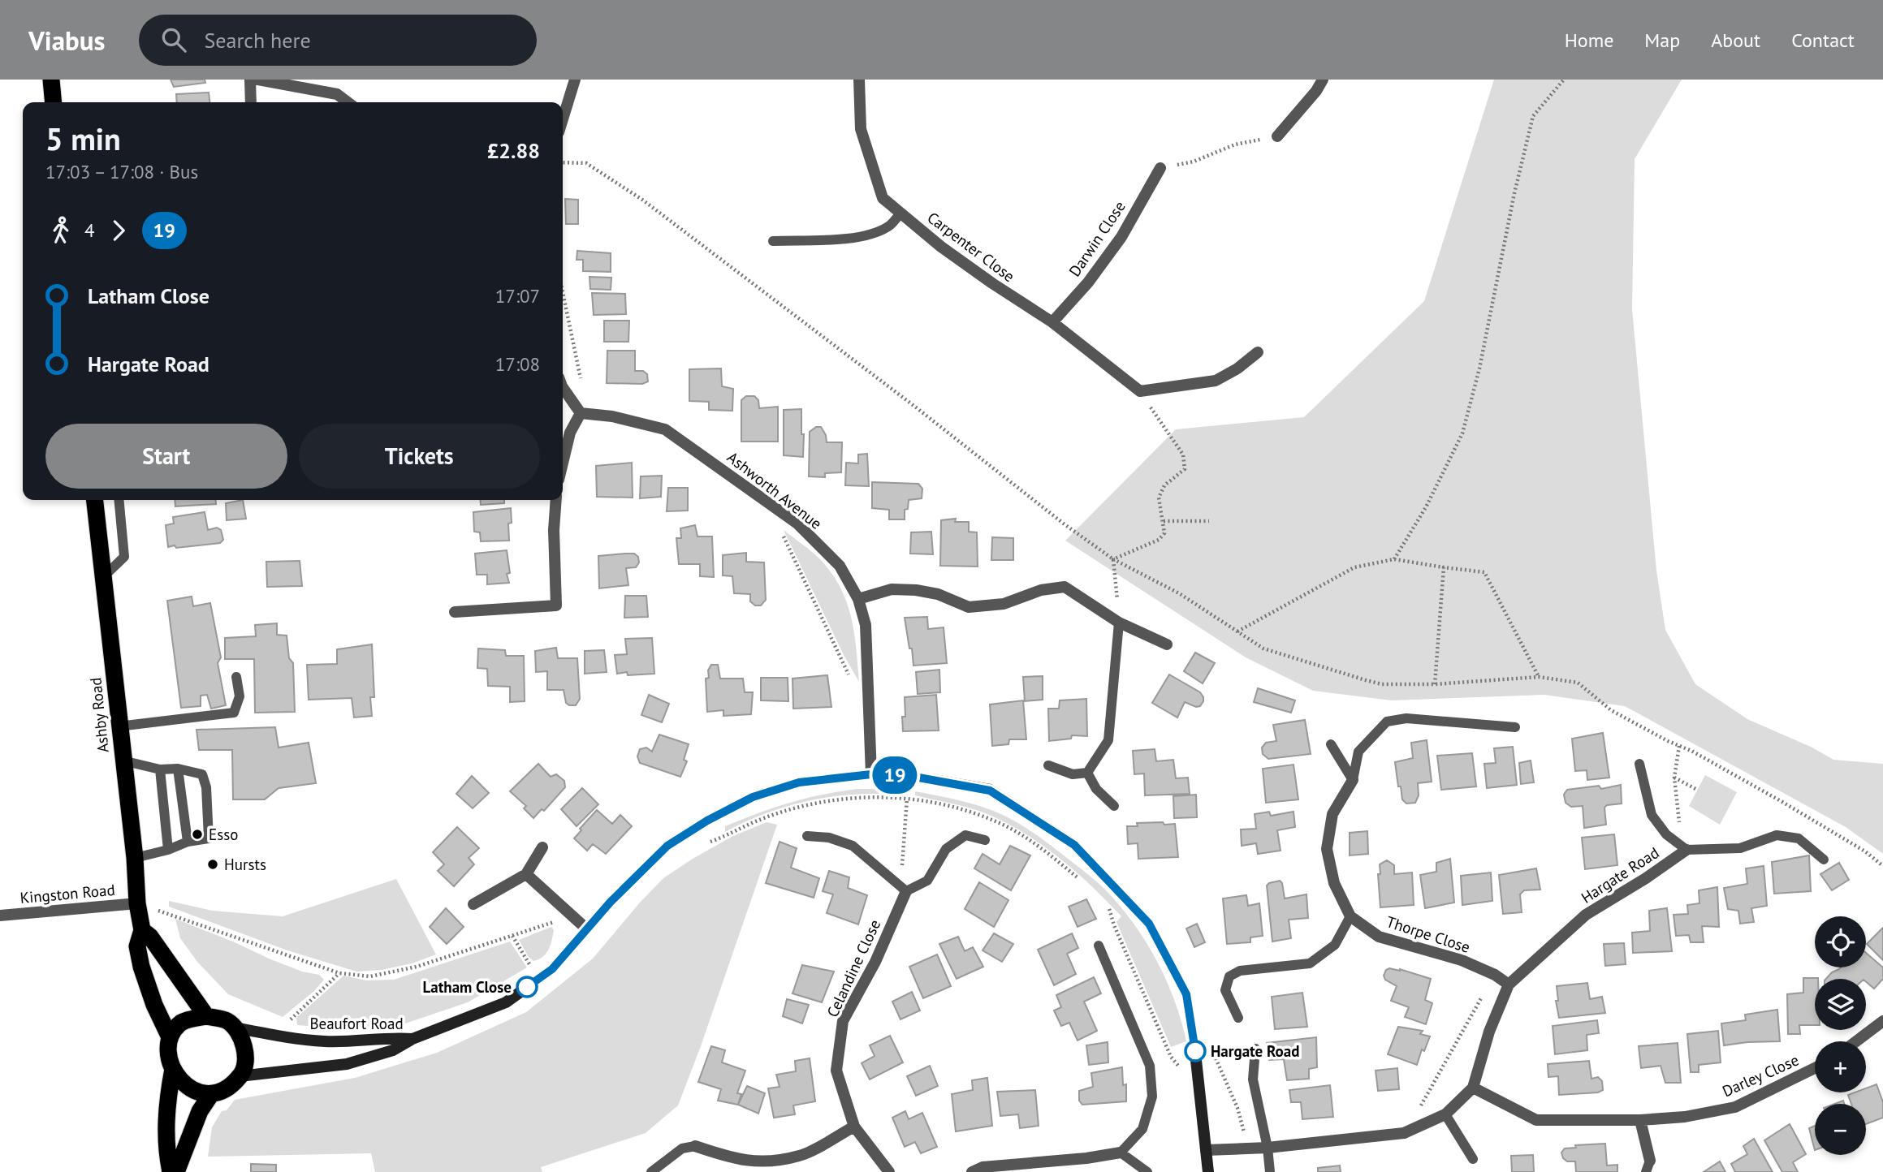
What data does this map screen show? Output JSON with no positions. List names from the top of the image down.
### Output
{
  "streets": {
    "highway": ["Ashby Road"],
    "street": [
      "Darwin Close",
      "Carpenter Close",
      "Ashworth Avenue",
      "Hargate Road",
      "Kingston Road",
      "Thorpe Close",
      "Celandine Close",
      "Beaufort Road",
      "Darley Close"
    ]
  },
  "crossings": [
    ["Darwin Close", "Carpenter Close"],
    ["Ashworth Avenue", "Beaufort Road"],
    ["Ashby Road", "Kingston Road"],
    ["Ashby Road", "Beaufort Road"],
    ["Hargate Road", "Thorpe Close"],
    ["Hargate Road", "Beaufort Road"],
    ["Hargate Road", "Darley Close"]
  ],
  "places": [
    "Esso",
    "Hursts",
    "Latham Close",
    "Hargate Road"
  ],
  "lines": ["bus line 19"],
  "page": {
    "header": "Viabus",
    "search": "Search here",
    "nav": [
      "Home",
      "Map",
      "About",
      "Contact"
    ],
    "on_map": "19",
    "heading": ["5 min", "17:03 – 17:08 · Bus", "£2.88"],
    "legs": ["4", "19"],
    "list": [
      {
        "name": "Latham Close",
        "value": "17:07"
      },
      {
        "name": "Hargate Road",
        "value": "17:08"
      }
    ],
    "buttons": ["Start", "Tickets"],
    "map_buttons": ["+", "−"]
  }
}
